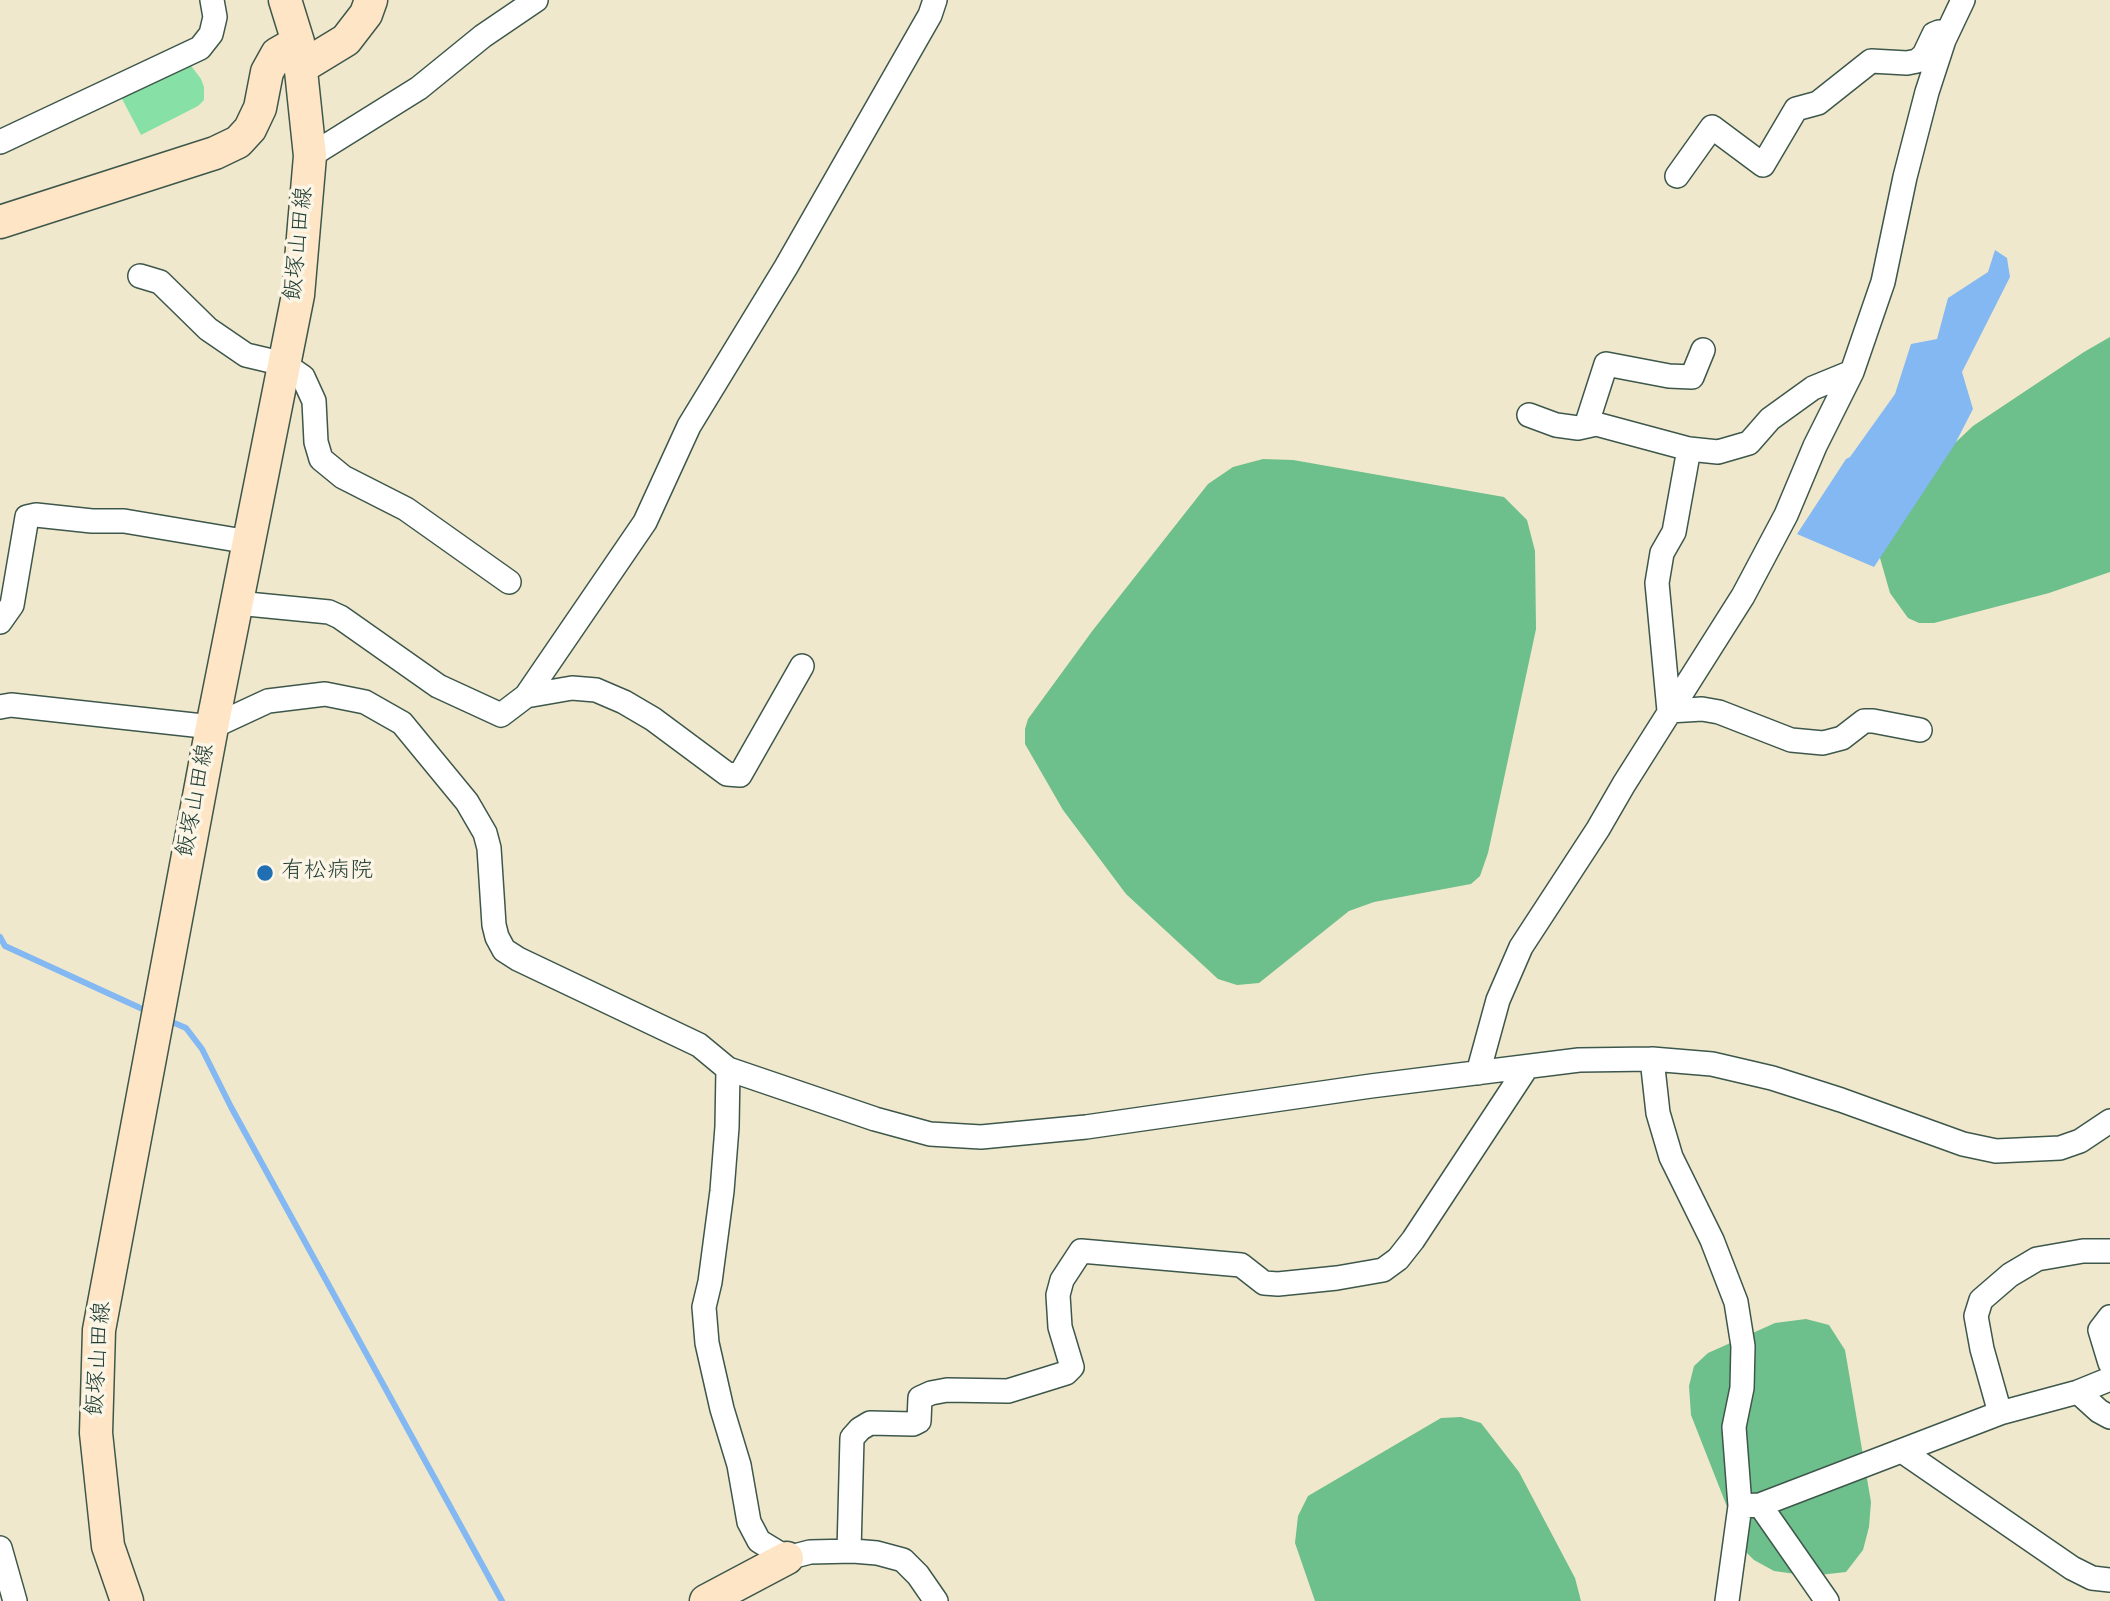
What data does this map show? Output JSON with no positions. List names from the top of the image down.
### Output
{
  "streets": {
    "main road": ["飯塚山田線"]
  },
  "places": ["有松病院"]
}
